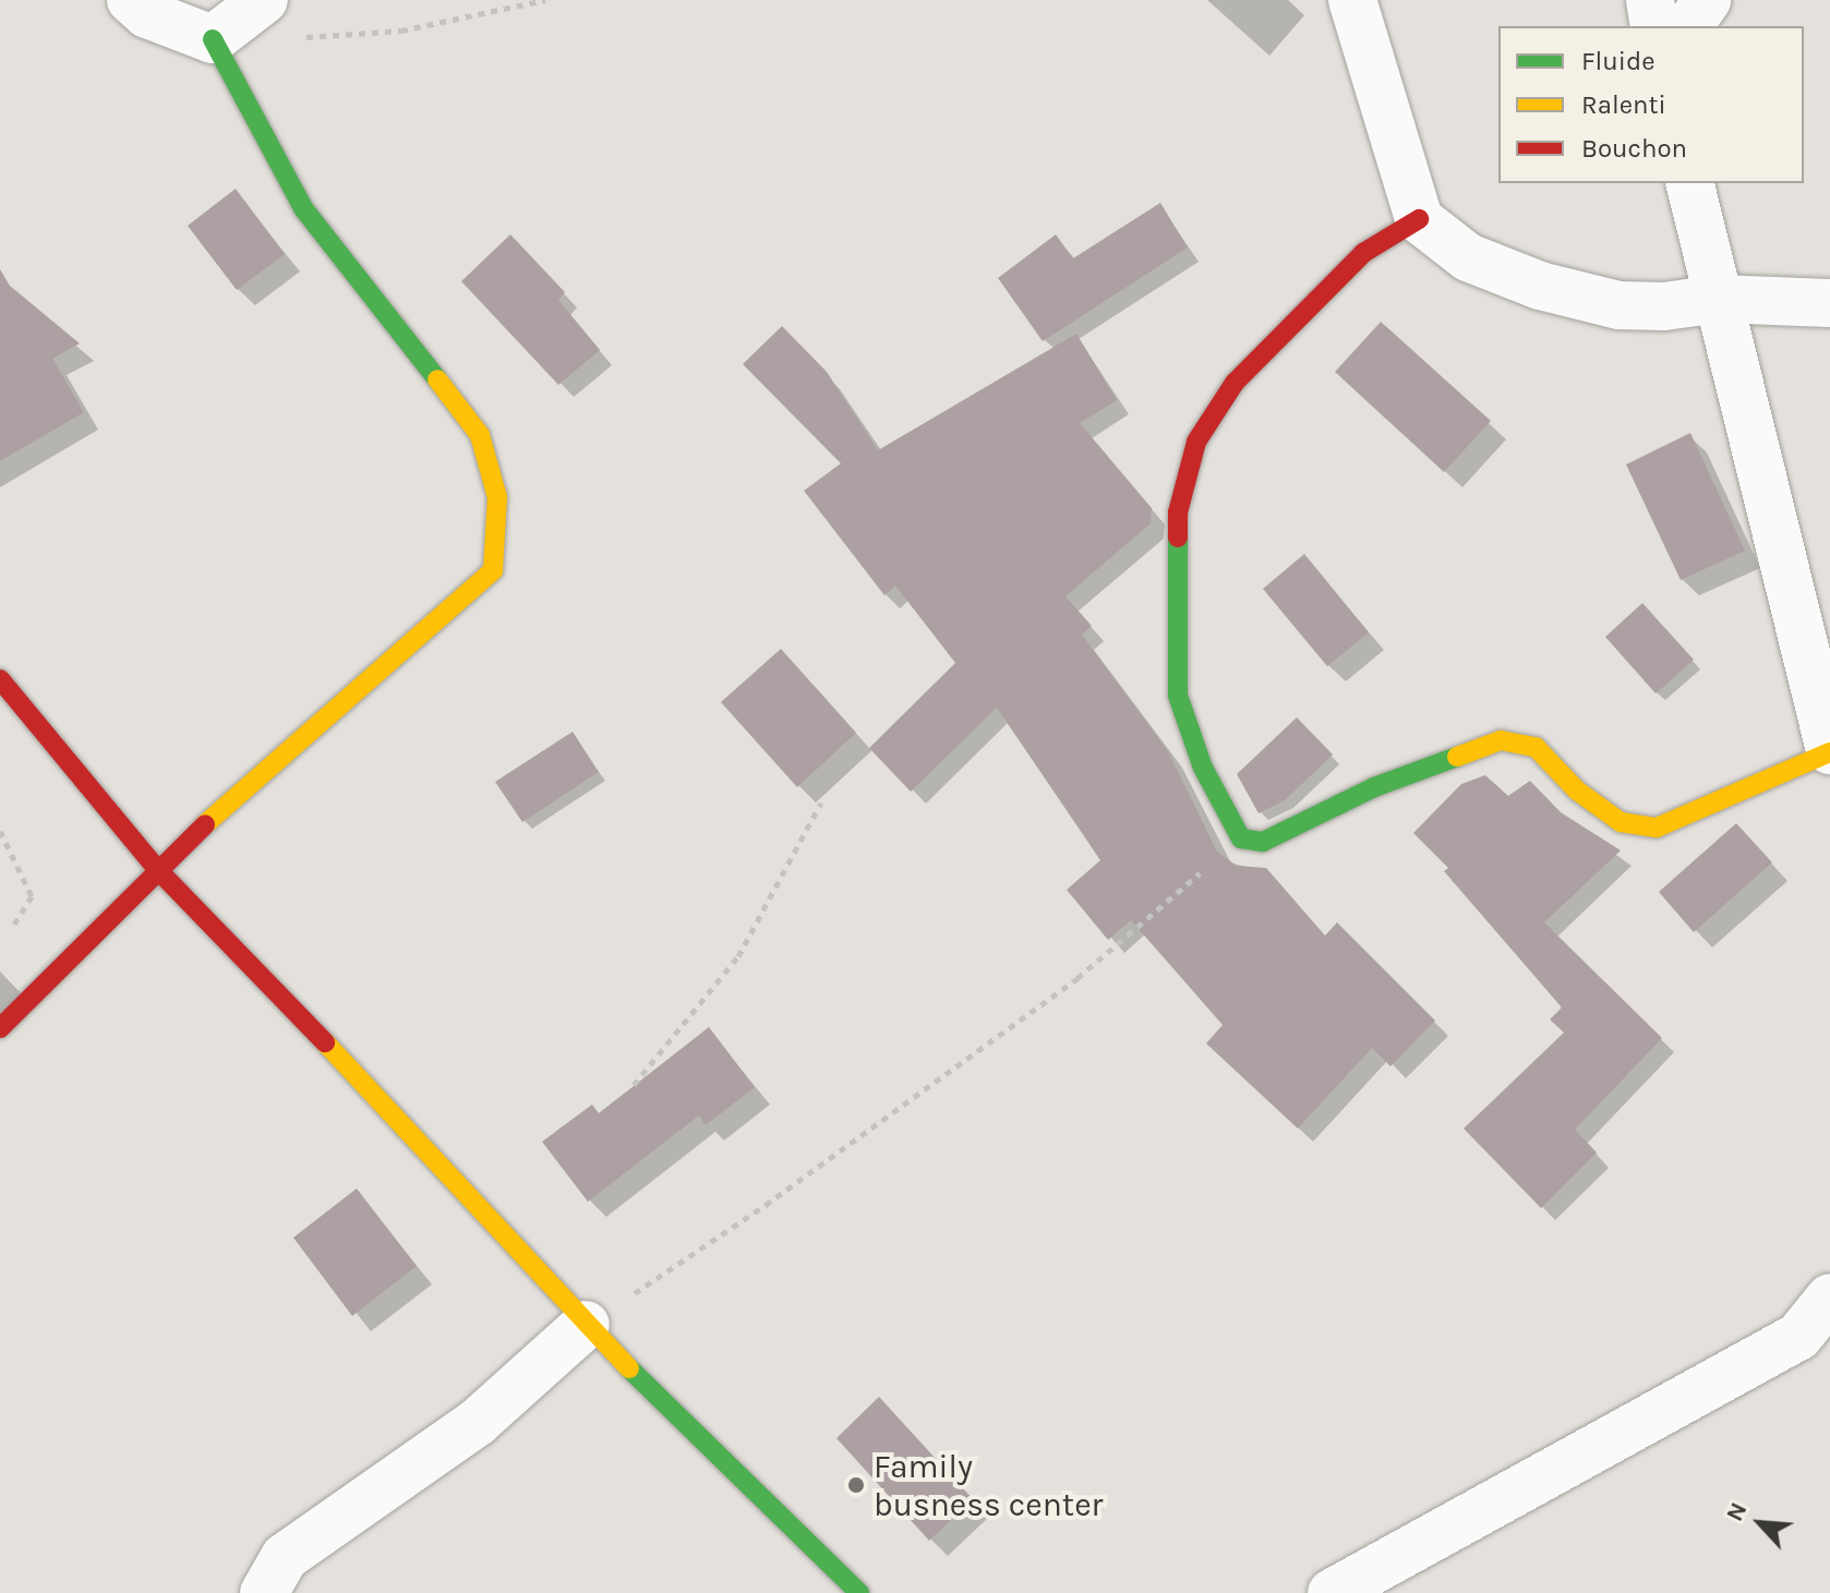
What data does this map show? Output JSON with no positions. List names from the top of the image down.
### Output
{
  "places": ["Family busness center"],
  "legend": ["Fluide", "Ralenti", "Bouchon"],
  "north": "top left"
}
